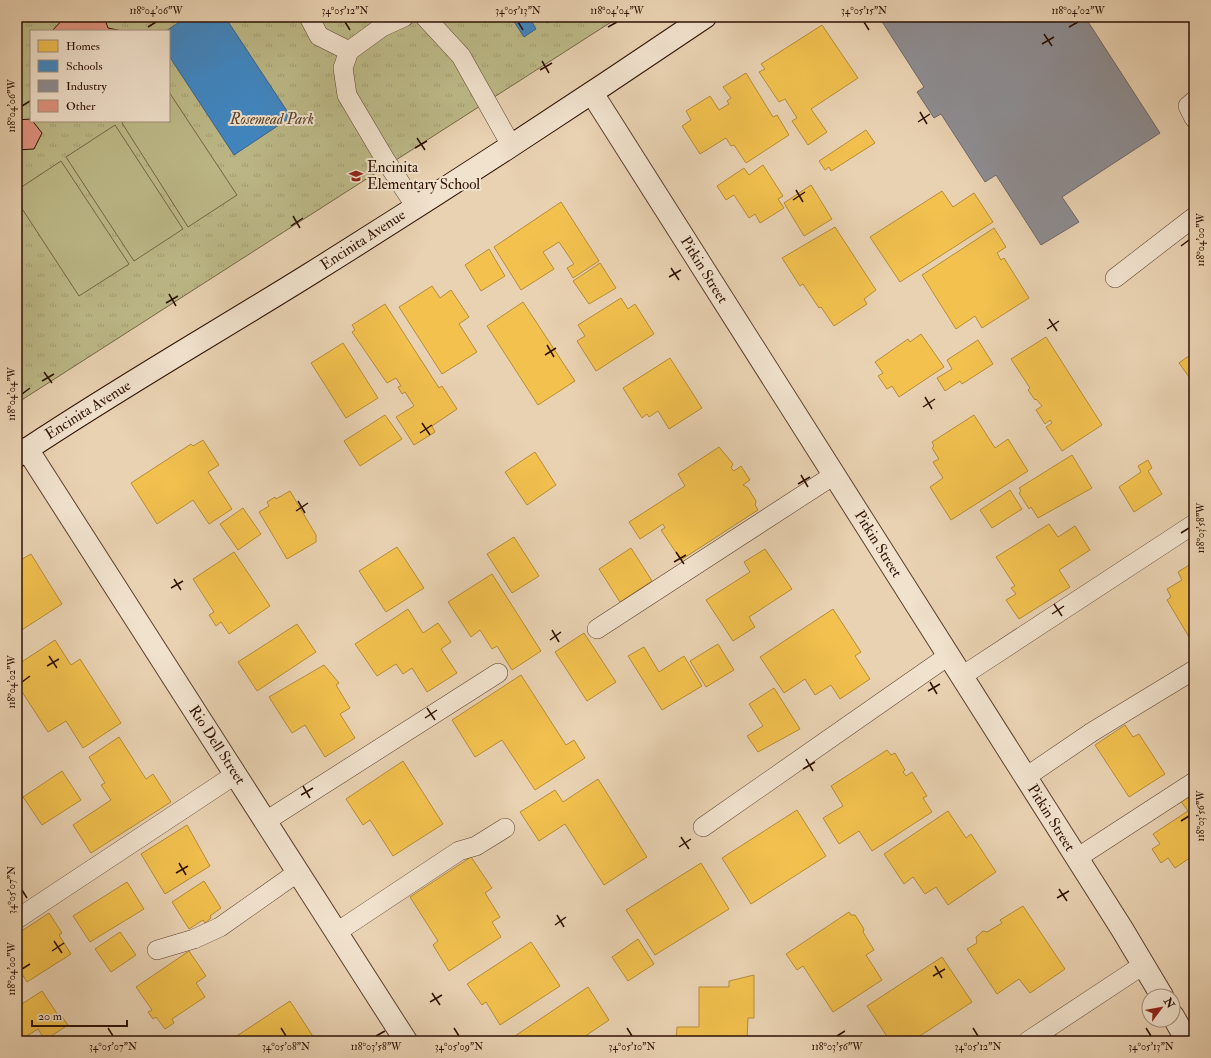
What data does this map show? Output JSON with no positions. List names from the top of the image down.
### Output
{
  "streets": {
    "street": ["Encinita Avenue", "Pitkin Street", "Rio Dell Street"]
  },
  "crossings": [
    ["Encinita Avenue", "Pitkin Street"],
    ["Encinita Avenue", "Rio Dell Street"]
  ],
  "parks": ["Rosemead Park"],
  "places": {
    "school or university": ["Encinita Elementary School"]
  },
  "legend": [
    "Homes",
    "Schools",
    "Industry",
    "Other"
  ],
  "scale_bar": "20 m",
  "north": "top right",
  "coordinates": [
    "118°04'06\"W",
    "34°05'12\"N",
    "34°05'13\"N",
    "118°04'04\"W",
    "34°05'15\"N",
    "118°04'02\"W",
    "118°04'00\"W",
    "118°03'58\"W",
    "118°03'56\"W",
    "34°05'07\"N",
    "34°05'08\"N",
    "34°05'09\"N",
    "34°05'10\"N"
  ]
}
